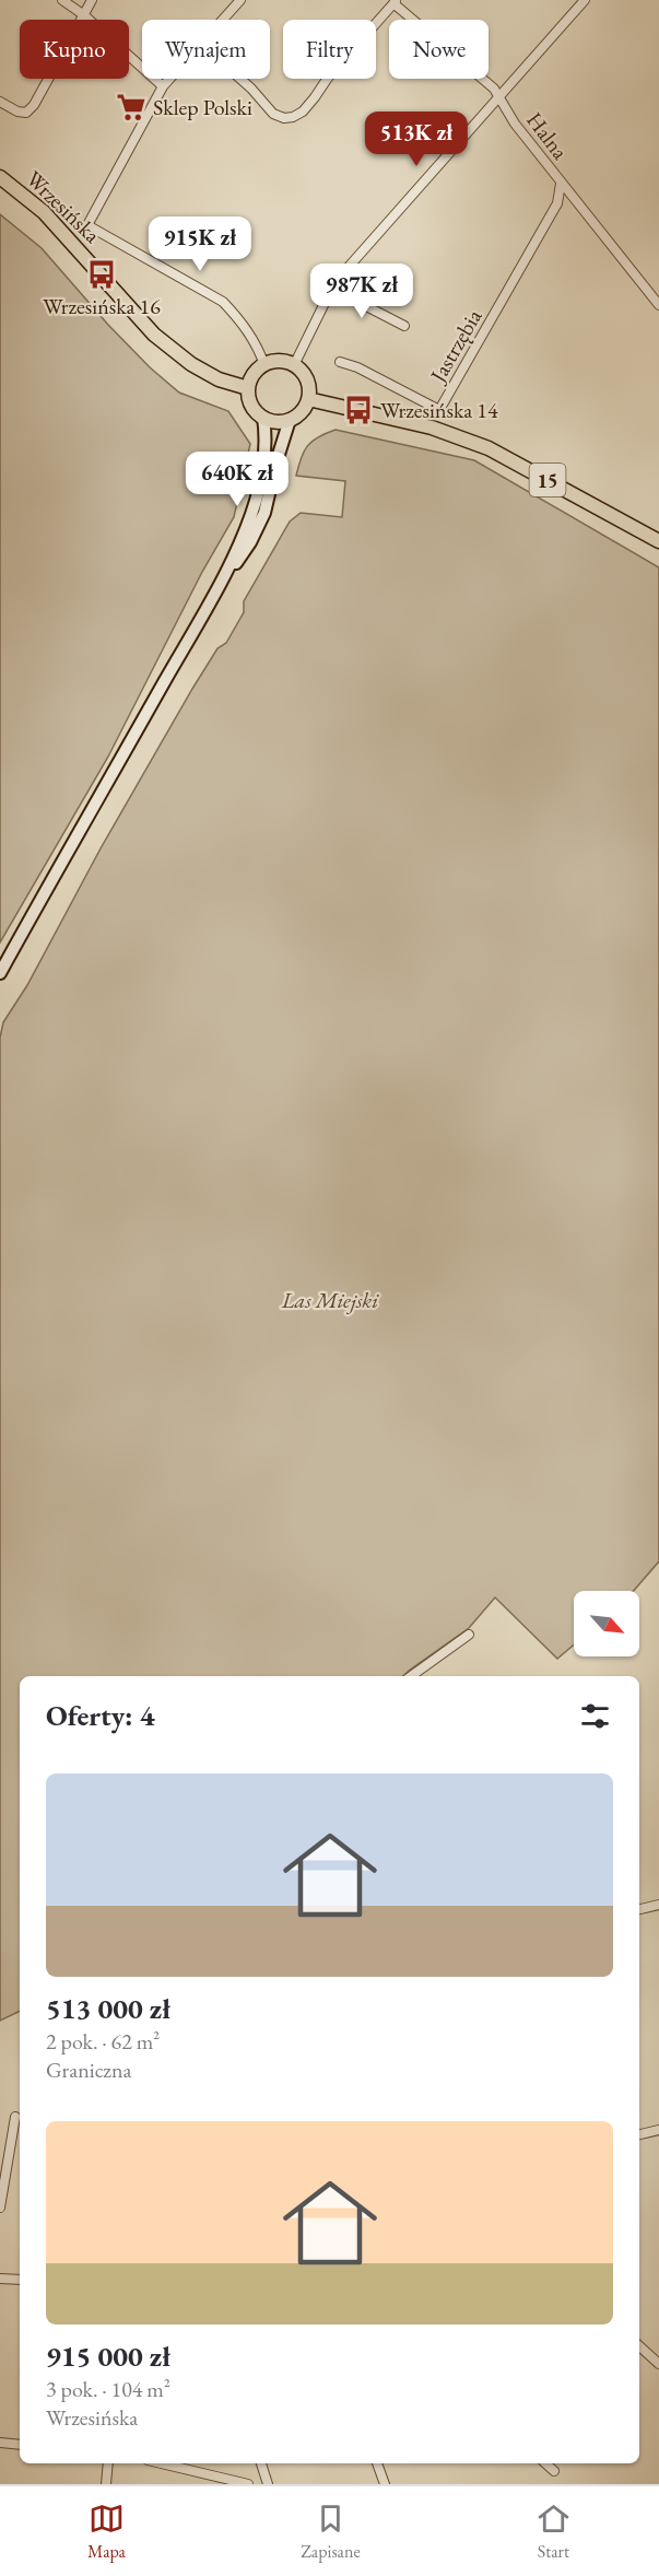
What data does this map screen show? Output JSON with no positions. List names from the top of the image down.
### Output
{
  "streets": {
    "main road": ["Wrzesińska", "15"],
    "street": ["Halna", "Jastrzębia"]
  },
  "crossings": [
    ["Halna", "Jastrzębia"],
    ["Wrzesińska", "15"]
  ],
  "parks": ["Las Miejski"],
  "places": {
    "supermarket": ["Sklep Polski"],
    "bus stop": ["Wrzesińska 16", "Wrzesińska 14"]
  },
  "north": "bottom right",
  "page": {
    "chip": [
      "Kupno",
      "Wynajem",
      "Filtry",
      "Nowe"
    ],
    "price": [
      "513K zł",
      "915K zł",
      "987K zł",
      "640K zł"
    ],
    "heading": "Oferty: 4",
    "list": [
      {
        "name": "513 000 zł",
        "note": "2 pok. · 62 m² · Graniczna"
      },
      {
        "name": "915 000 zł",
        "note": "3 pok. · 104 m² · Wrzesińska"
      }
    ],
    "tabs": ["Mapa", "Zapisane", "Start"]
  }
}
